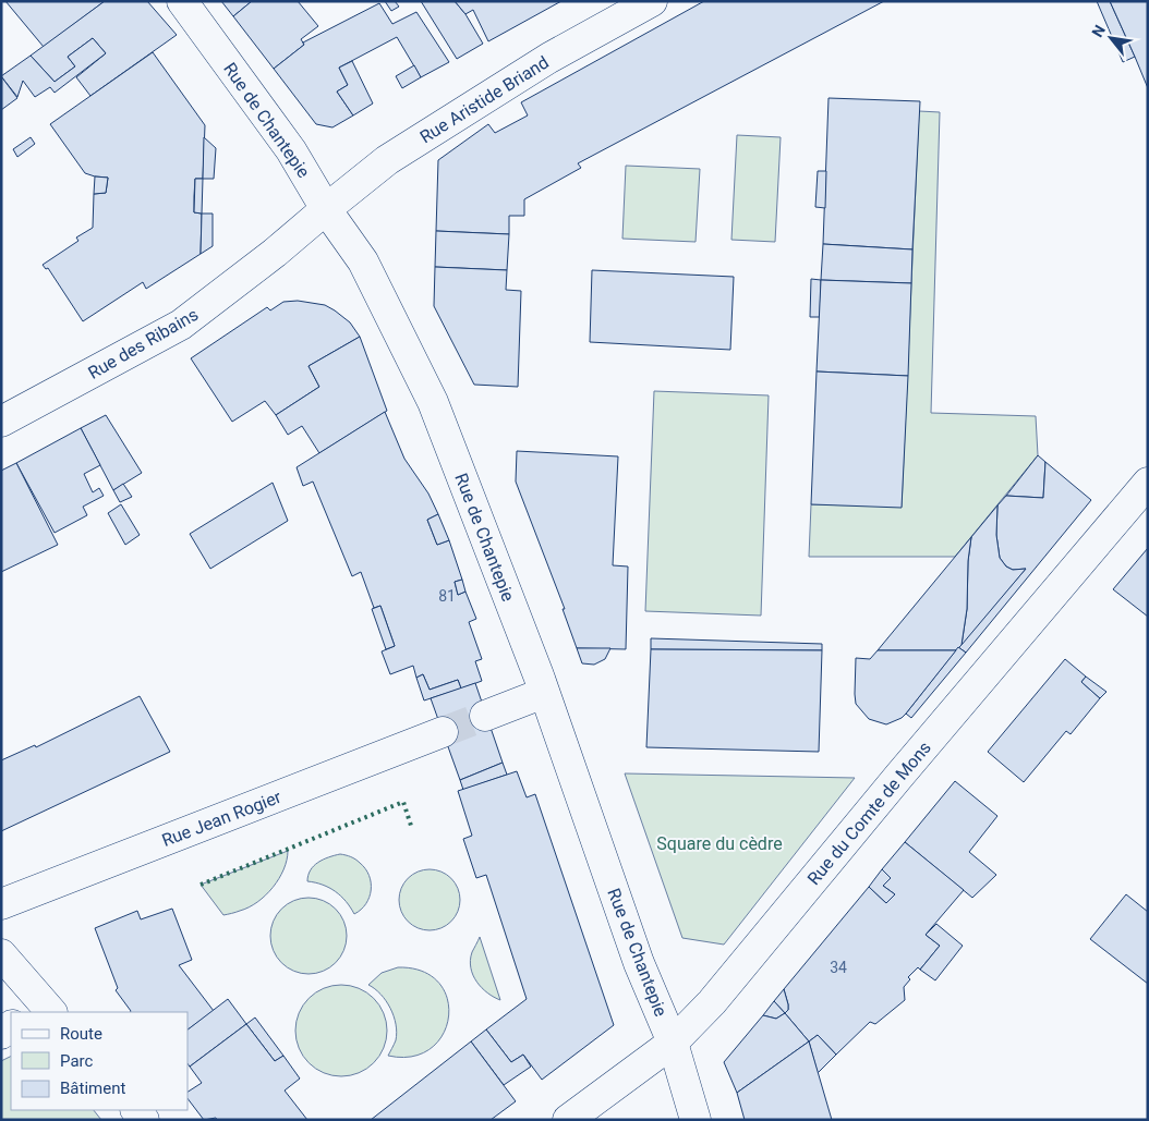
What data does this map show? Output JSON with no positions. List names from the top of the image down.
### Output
{
  "streets": {
    "street": [
      "Rue Aristide Briand",
      "Rue de Chantepie",
      "Rue des Ribains",
      "Rue du Comte de Mons",
      "Rue Jean Rogier"
    ]
  },
  "crossings": [
    ["Rue Aristide Briand", "Rue de Chantepie"],
    ["Rue Aristide Briand", "Rue des Ribains"],
    ["Rue de Chantepie", "Rue des Ribains"],
    ["Rue de Chantepie", "Rue du Comte de Mons"]
  ],
  "parks": ["Square du cèdre"],
  "house_numbers": ["81", "34"],
  "legend": ["Route", "Parc", "Bâtiment"],
  "north": "top left"
}
